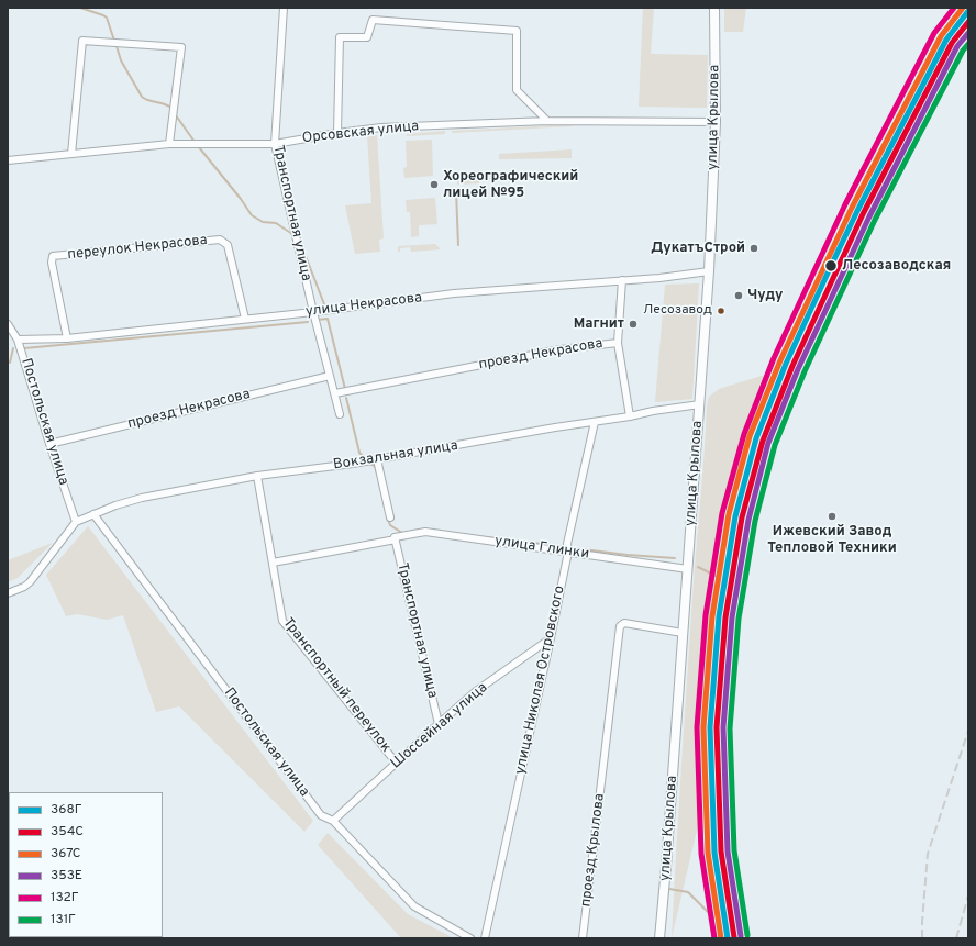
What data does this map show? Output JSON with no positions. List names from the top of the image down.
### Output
{
  "streets": {
    "main road": ["улица Крылова"],
    "street": [
      "Орсовская улица",
      "Транспортная улица",
      "переулок Некрасова",
      "улица Некрасова",
      "проезд Некрасова",
      "Постольская улица",
      "Вокзальная улица",
      "улица Глинки",
      "улица Николая Островского",
      "Транспортный переулок",
      "Шоссейная улица",
      "проезд Крылова"
    ]
  },
  "crossings": [
    ["улица Крылова", "Орсовская улица"],
    ["улица Крылова", "улица Некрасова"],
    ["улица Крылова", "Вокзальная улица"],
    ["улица Крылова", "улица Глинки"],
    ["улица Крылова", "проезд Крылова"],
    ["Орсовская улица", "Транспортная улица"],
    ["Транспортная улица", "улица Некрасова"],
    ["Транспортная улица", "проезд Некрасова"],
    ["Транспортная улица", "улица Глинки"],
    ["Транспортная улица", "Шоссейная улица"],
    ["переулок Некрасова", "улица Некрасова"],
    ["улица Некрасова", "Постольская улица"],
    ["проезд Некрасова", "Постольская улица"],
    ["Постольская улица", "Вокзальная улица"],
    ["Постольская улица", "Шоссейная улица"],
    ["Вокзальная улица", "улица Николая Островского"],
    ["Вокзальная улица", "Транспортный переулок"],
    ["улица Глинки", "улица Николая Островского"],
    ["улица Глинки", "Транспортный переулок"],
    ["улица Николая Островского", "Шоссейная улица"],
    ["Транспортный переулок", "Шоссейная улица"]
  ],
  "places": [
    "Хореографический лицей №95",
    "ДукатъСтрой",
    "Лесозаводская",
    "Чуду",
    "Лесозавод",
    "Магнит",
    "Ижевский Завод Тепловой Техники"
  ],
  "lines": [
    "transit line 367С",
    "transit line 132Г",
    "transit line 368Г",
    "transit line 354С",
    "transit line 353Е",
    "transit line 131Г"
  ],
  "legend": [
    "368Г",
    "354С",
    "367С",
    "353Е",
    "132Г",
    "131Г"
  ]
}
